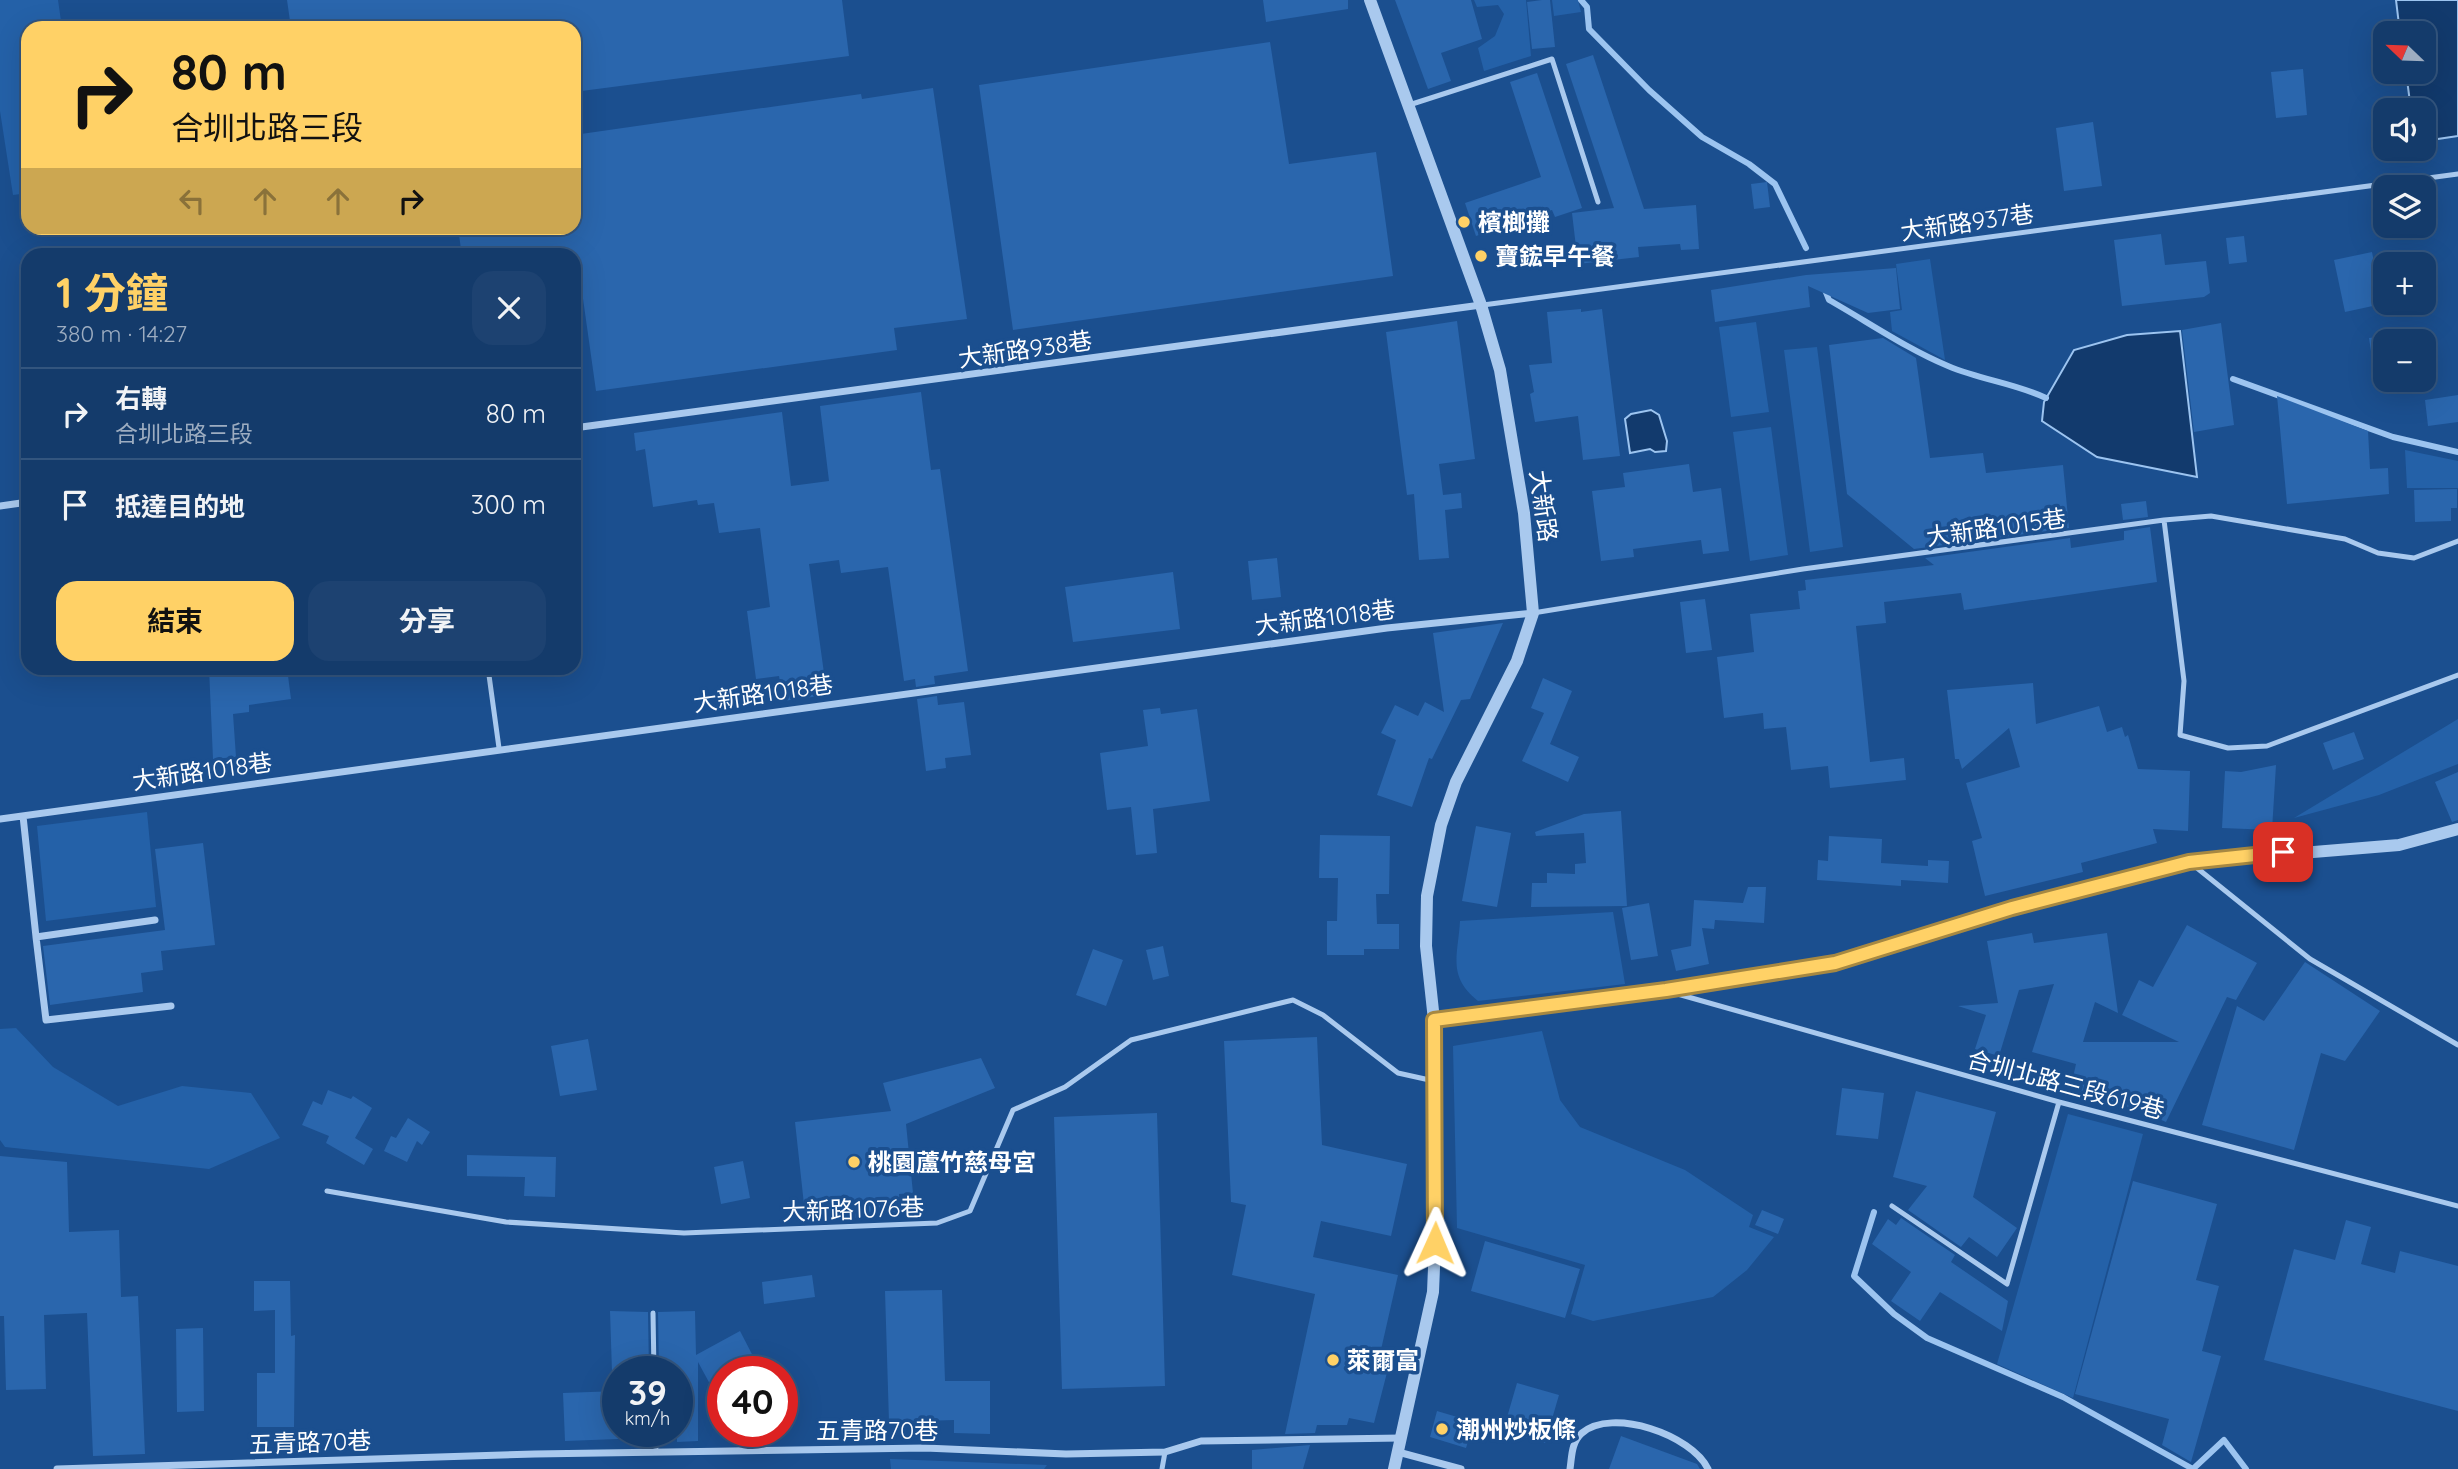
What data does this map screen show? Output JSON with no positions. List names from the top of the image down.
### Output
{
  "streets": {
    "street": [
      "大新路938巷",
      "大新路",
      "大新路1018巷",
      "五青路70巷"
    ],
    "lane": [
      "大新路937巷",
      "大新路1015巷",
      "合圳北路三段619巷",
      "大新路1076巷"
    ]
  },
  "crossings": [
    ["大新路937巷", "大新路938巷"],
    ["大新路937巷", "大新路"],
    ["大新路938巷", "大新路"],
    ["大新路", "大新路1015巷"],
    ["大新路", "大新路1018巷"],
    ["大新路", "大新路1076巷"],
    ["大新路", "五青路70巷"],
    ["大新路1015巷", "大新路1018巷"]
  ],
  "places": [
    "檳榔攤",
    "寶鋐早午餐",
    "桃園蘆竹慈母宮",
    "萊爾富",
    "潮州炒板條"
  ],
  "north": "top left",
  "page": {
    "map_buttons": ["+", "−"],
    "turn": ["80 m", "合圳北路三段"],
    "heading": ["1 分鐘", "380 m · 14:27"],
    "list": [
      {
        "name": "右轉",
        "note": "合圳北路三段",
        "value": "80 m"
      },
      {
        "name": "抵達目的地",
        "value": "300 m"
      }
    ],
    "buttons": ["結束", "分享"],
    "speed": "39 km/h",
    "limit": "40"
  }
}
